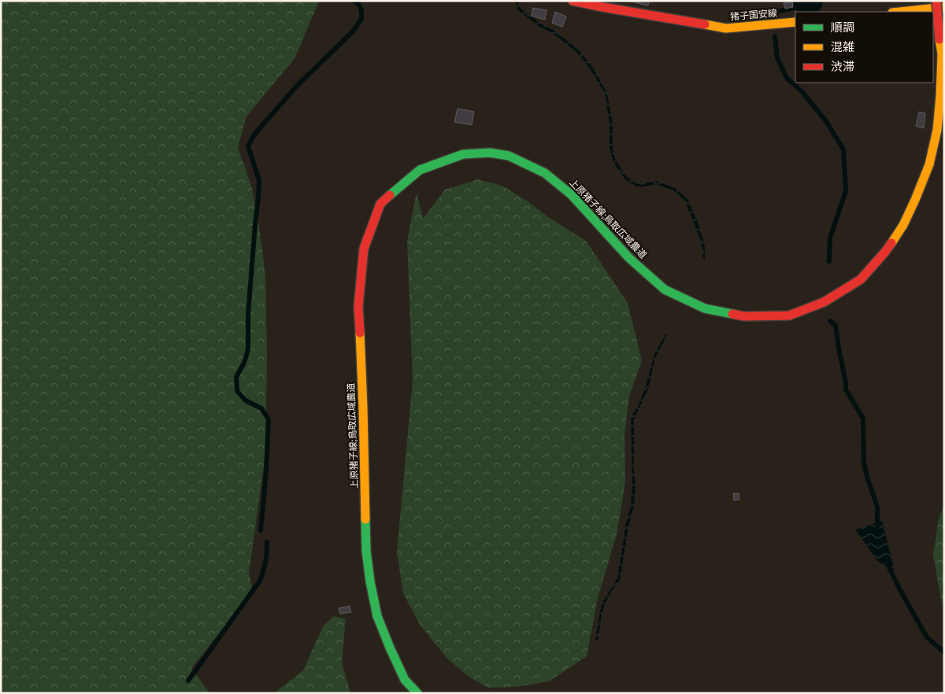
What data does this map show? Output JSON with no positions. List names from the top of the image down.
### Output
{
  "streets": {
    "street": ["猪子国安線", "上原猪子線;鳥取広域農道"]
  },
  "legend": ["順調", "混雑", "渋滞"]
}
